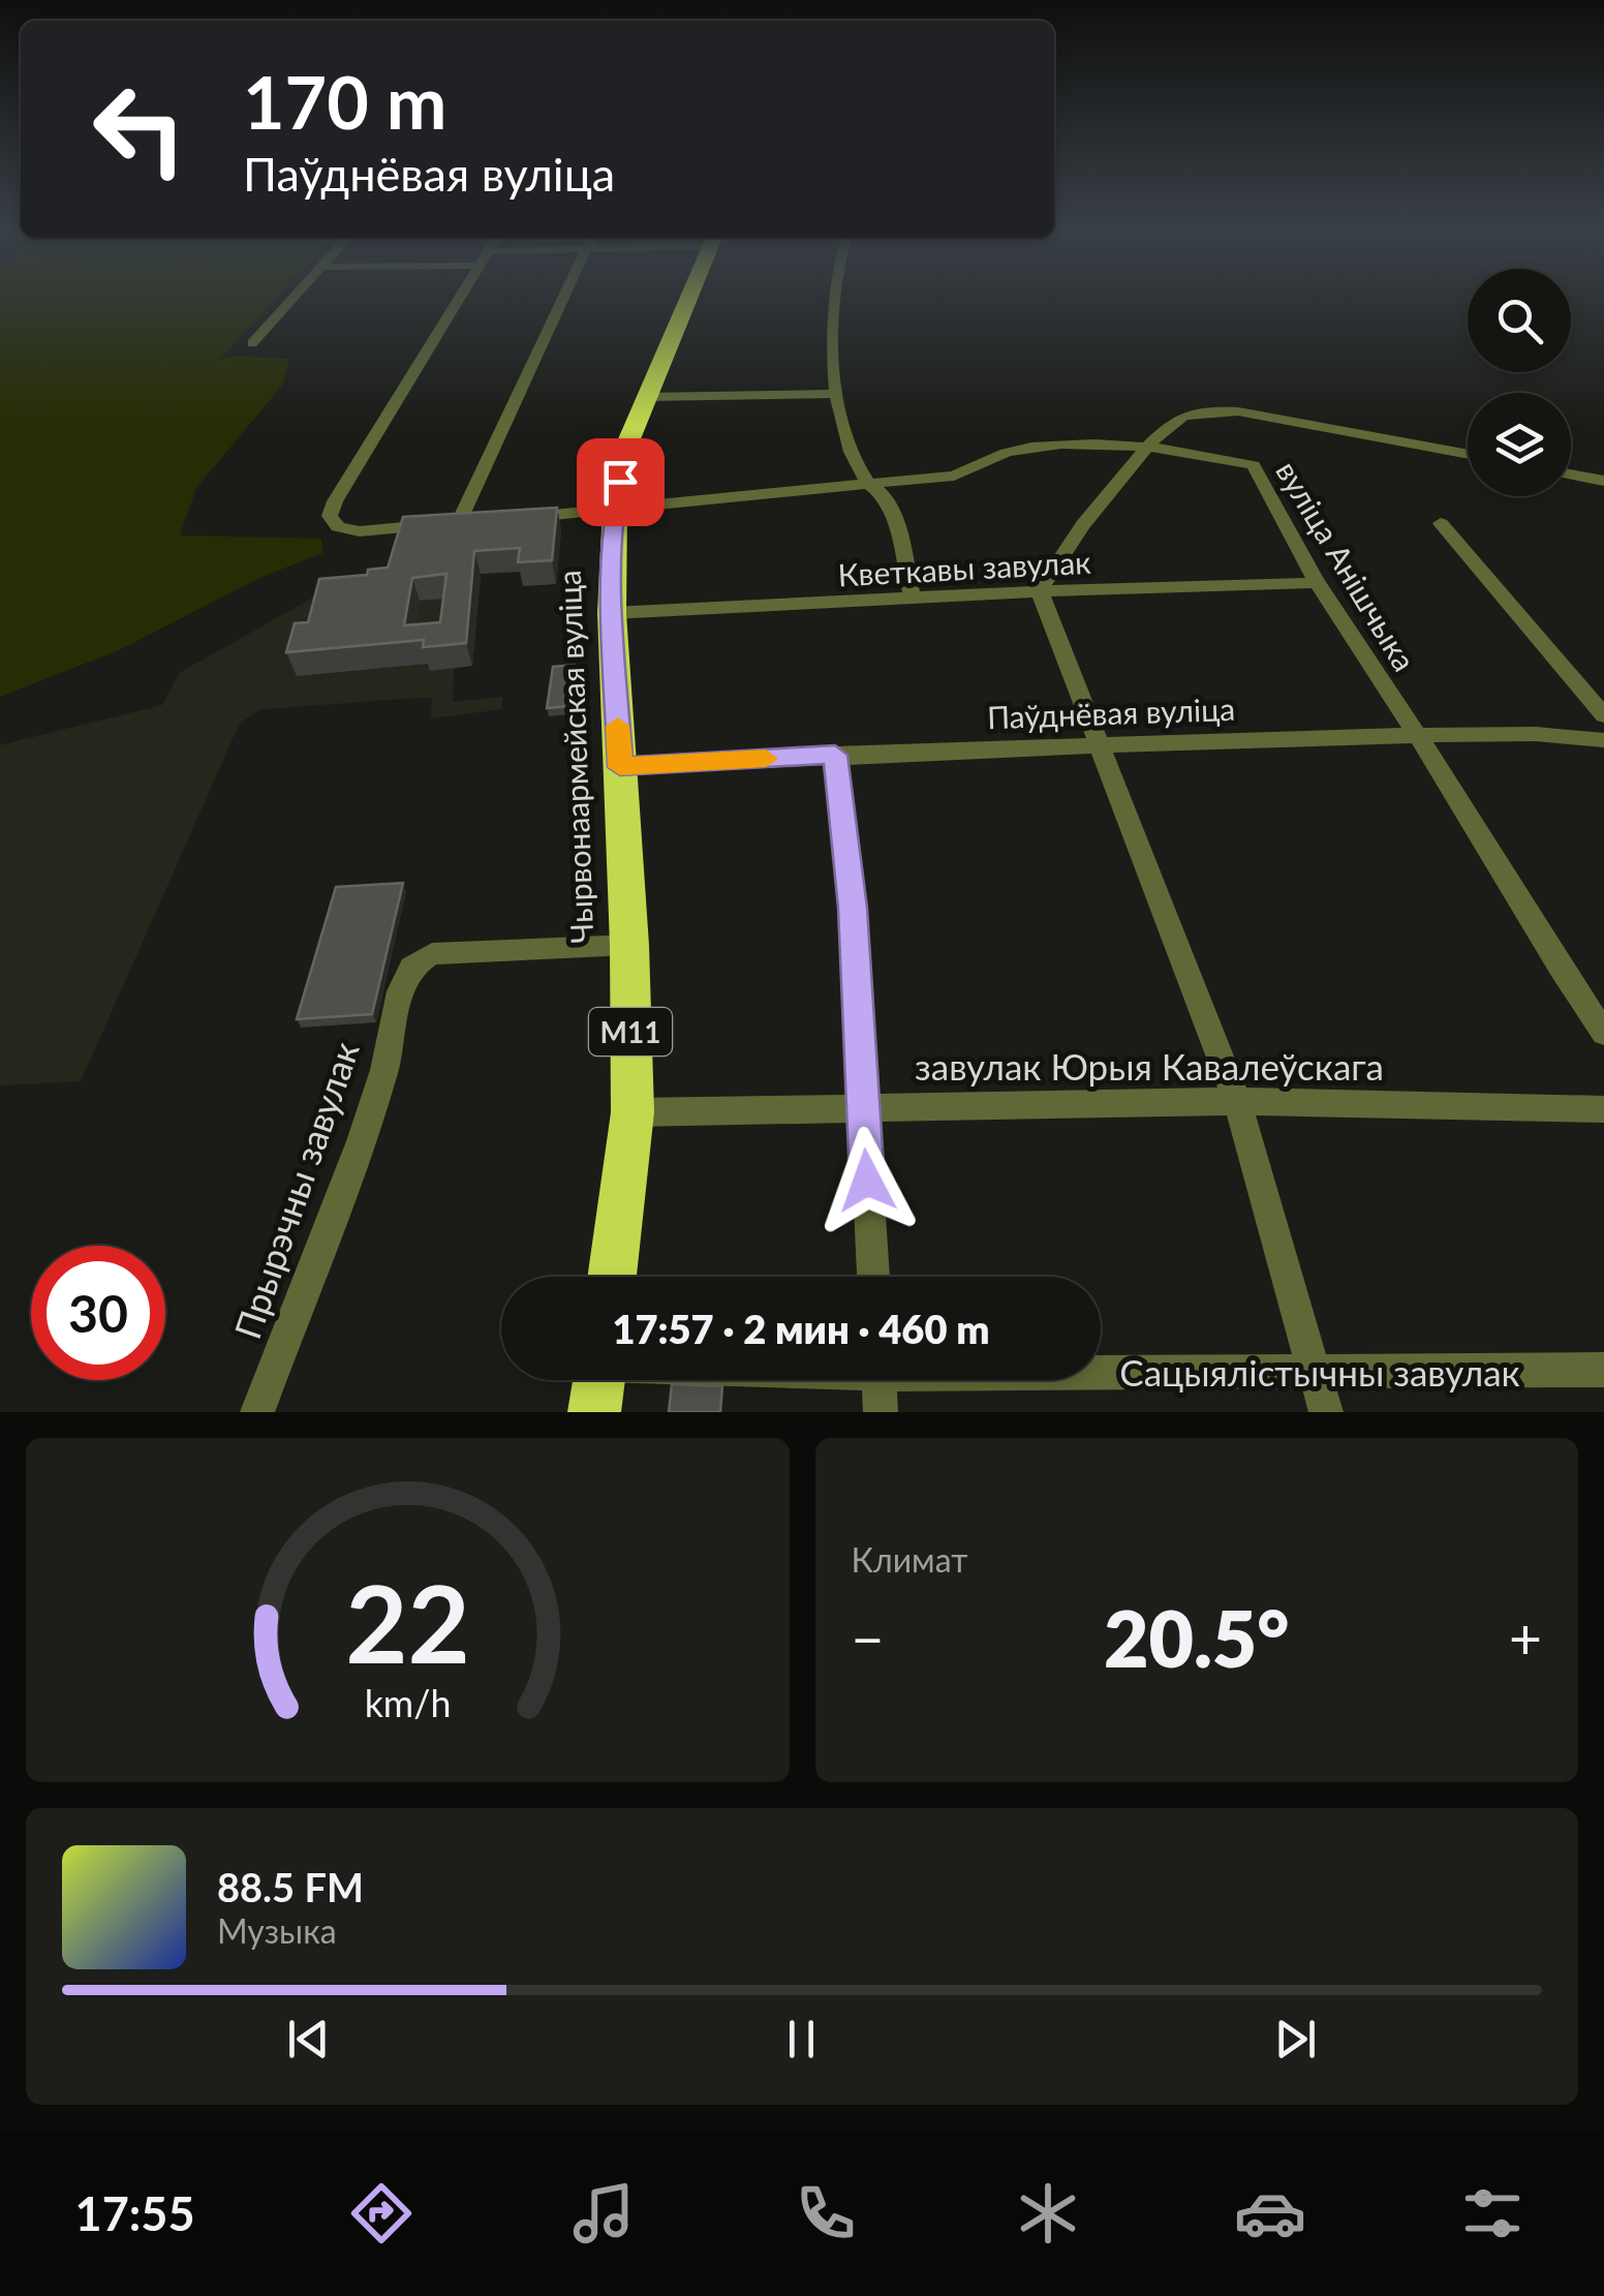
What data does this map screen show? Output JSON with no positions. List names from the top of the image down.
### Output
{
  "streets": {
    "highway": ["Чырвонаармейская вуліца", "М11"],
    "street": [
      "вуліца Анішчыка",
      "Кветкавы завулак",
      "Паўднёвая вуліца",
      "завулак Юрыя Кавалеўскага",
      "Прырэчны завулак",
      "Сацыялістычны завулак"
    ]
  },
  "crossings": [
    ["вуліца Анішчыка", "Кветкавы завулак"],
    ["вуліца Анішчыка", "Паўднёвая вуліца"],
    ["вуліца Анішчыка", "Чырвонаармейская вуліца"],
    ["Кветкавы завулак", "Чырвонаармейская вуліца"],
    ["Паўднёвая вуліца", "Чырвонаармейская вуліца"],
    ["Чырвонаармейская вуліца", "завулак Юрыя Кавалеўскага"],
    ["Чырвонаармейская вуліца", "Прырэчны завулак"]
  ],
  "page": {
    "turn": ["170 m", "Паўднёвая вуліца"],
    "limit": "30",
    "trip": "17:57 · 2 мин · 460 m",
    "tile": "Климат",
    "heat": ["−", "20.5°", "+"],
    "song": ["88.5 FM", "Музыка"],
    "tabs": "17:55",
    "gauge": ["22", "km/h"]
  }
}
